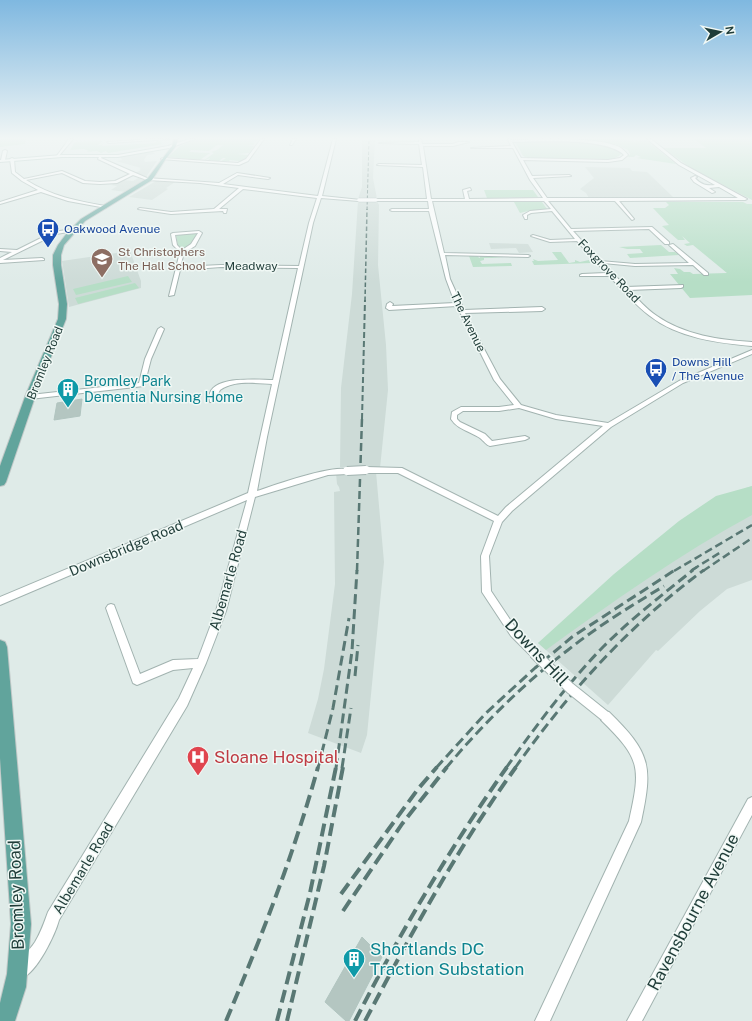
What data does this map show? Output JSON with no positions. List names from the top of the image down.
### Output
{
  "streets": {
    "main road": ["Bromley Road"],
    "street": [
      "Meadway",
      "Foxgrove Road",
      "The Avenue",
      "Downsbridge Road",
      "Albemarle Road",
      "Downs Hill",
      "Ravensbourne Avenue"
    ]
  },
  "crossings": [
    ["Meadway", "Albemarle Road"],
    ["Bromley Road", "Albemarle Road"],
    ["Downsbridge Road", "Albemarle Road"],
    ["Downsbridge Road", "Downs Hill"]
  ],
  "places": {
    "bus stop": ["Oakwood Avenue", "Downs Hill / The Avenue"],
    "school or university": ["St Christophers The Hall School"],
    "building": ["Bromley Park Dementia Nursing Home", "Shortlands DC Traction Substation"],
    "hospital": ["Sloane Hospital"]
  },
  "north": "right"
}
